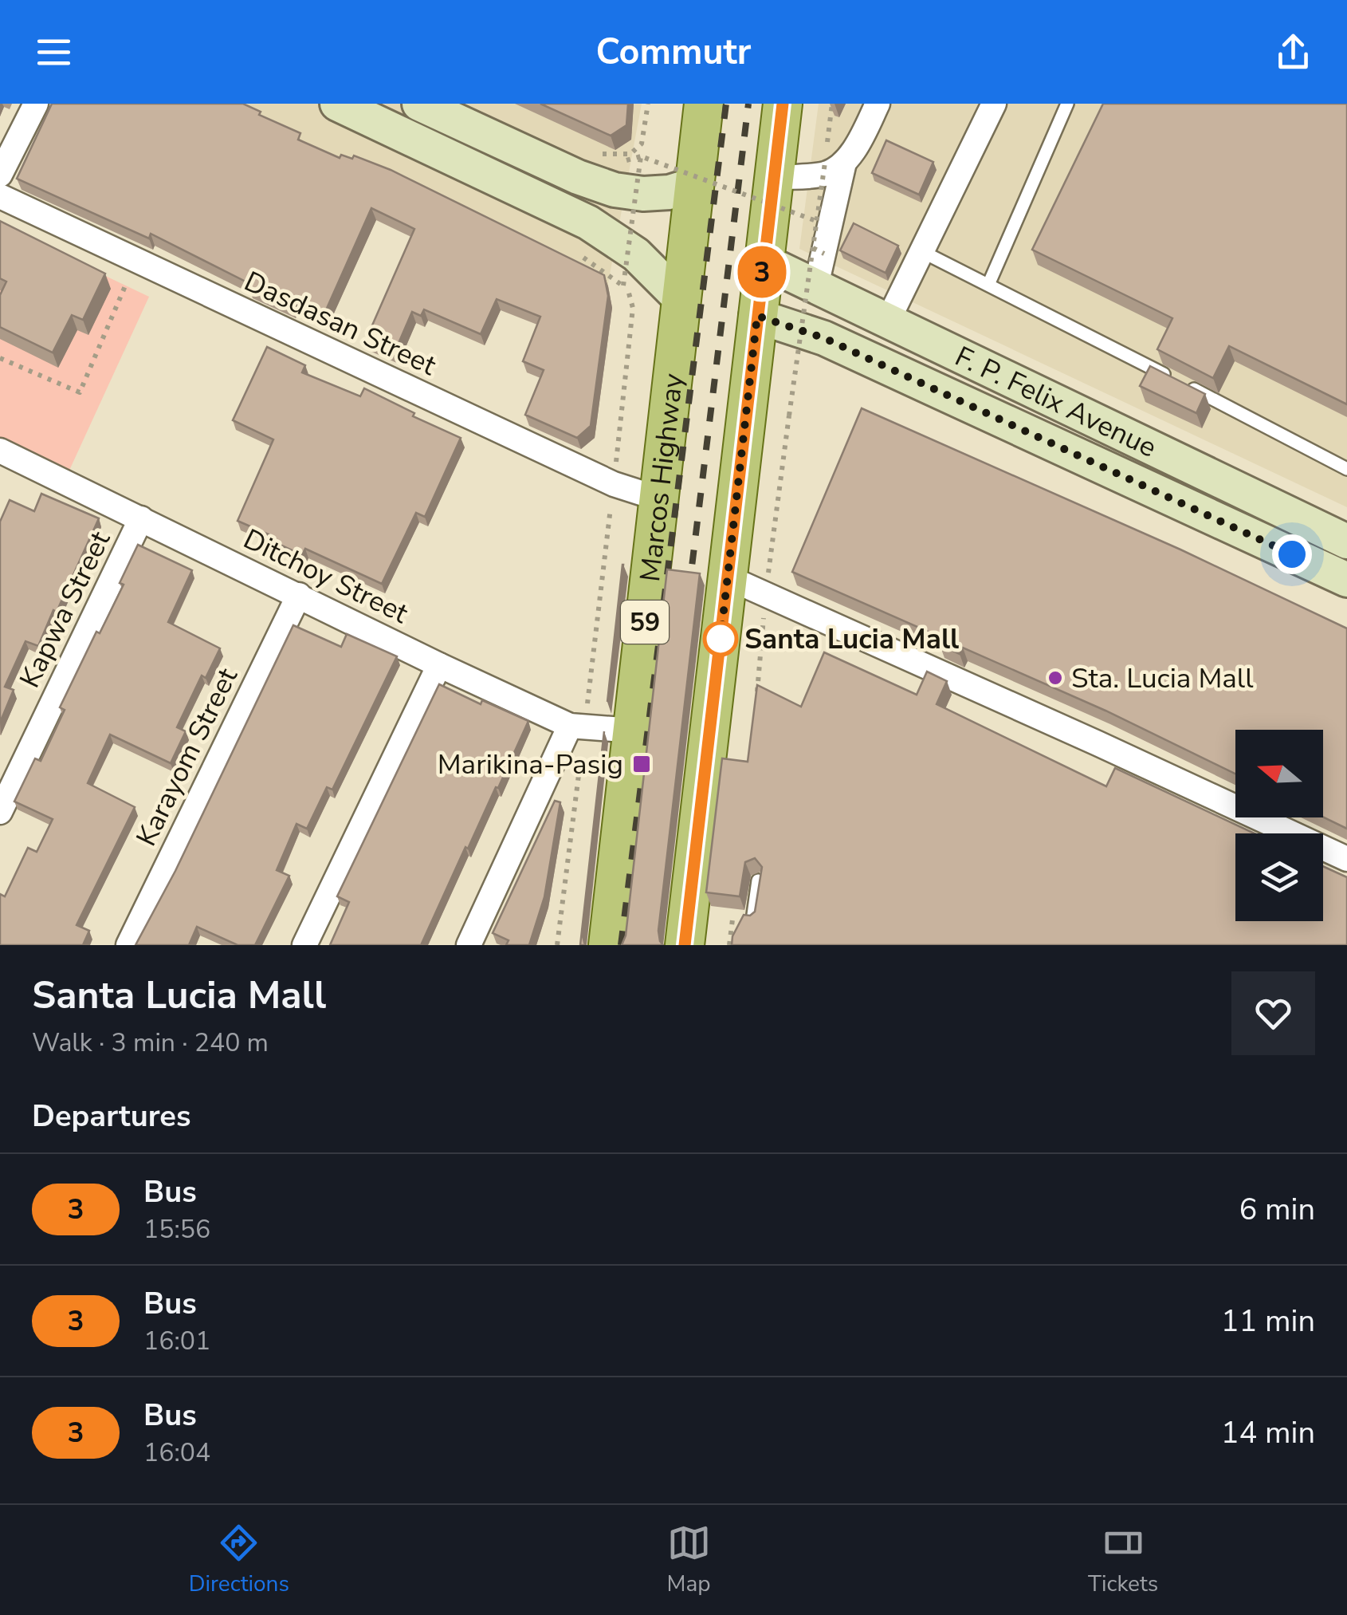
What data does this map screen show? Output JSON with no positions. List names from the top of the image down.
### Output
{
  "streets": {
    "main road": ["F. P. Felix Avenue", "Marcos Highway", "59"],
    "street": [
      "Dasdasan Street",
      "Ditchoy Street",
      "Kapwa Street",
      "Karayom Street"
    ]
  },
  "crossings": [
    ["Dasdasan Street", "Marcos Highway"],
    ["Marcos Highway", "Ditchoy Street"],
    ["Ditchoy Street", "Kapwa Street"],
    ["Ditchoy Street", "Karayom Street"]
  ],
  "places": {
    "other": ["Santa Lucia Mall", "Sta. Lucia Mall"],
    "transit": ["Marikina-Pasig"]
  },
  "lines": ["bus line 3"],
  "north": "left",
  "page": {
    "header": "Commutr",
    "on_map": "3",
    "heading": [
      ["Santa Lucia Mall", "Walk · 3 min · 240 m"],
      "Departures"
    ],
    "list": [
      {
        "mark": "3",
        "name": "Bus",
        "note": "15:56",
        "value": "6 min"
      },
      {
        "mark": "3",
        "name": "Bus",
        "note": "16:01",
        "value": "11 min"
      },
      {
        "mark": "3",
        "name": "Bus",
        "note": "16:04",
        "value": "14 min"
      }
    ],
    "tabs": ["Directions", "Map", "Tickets"]
  }
}
